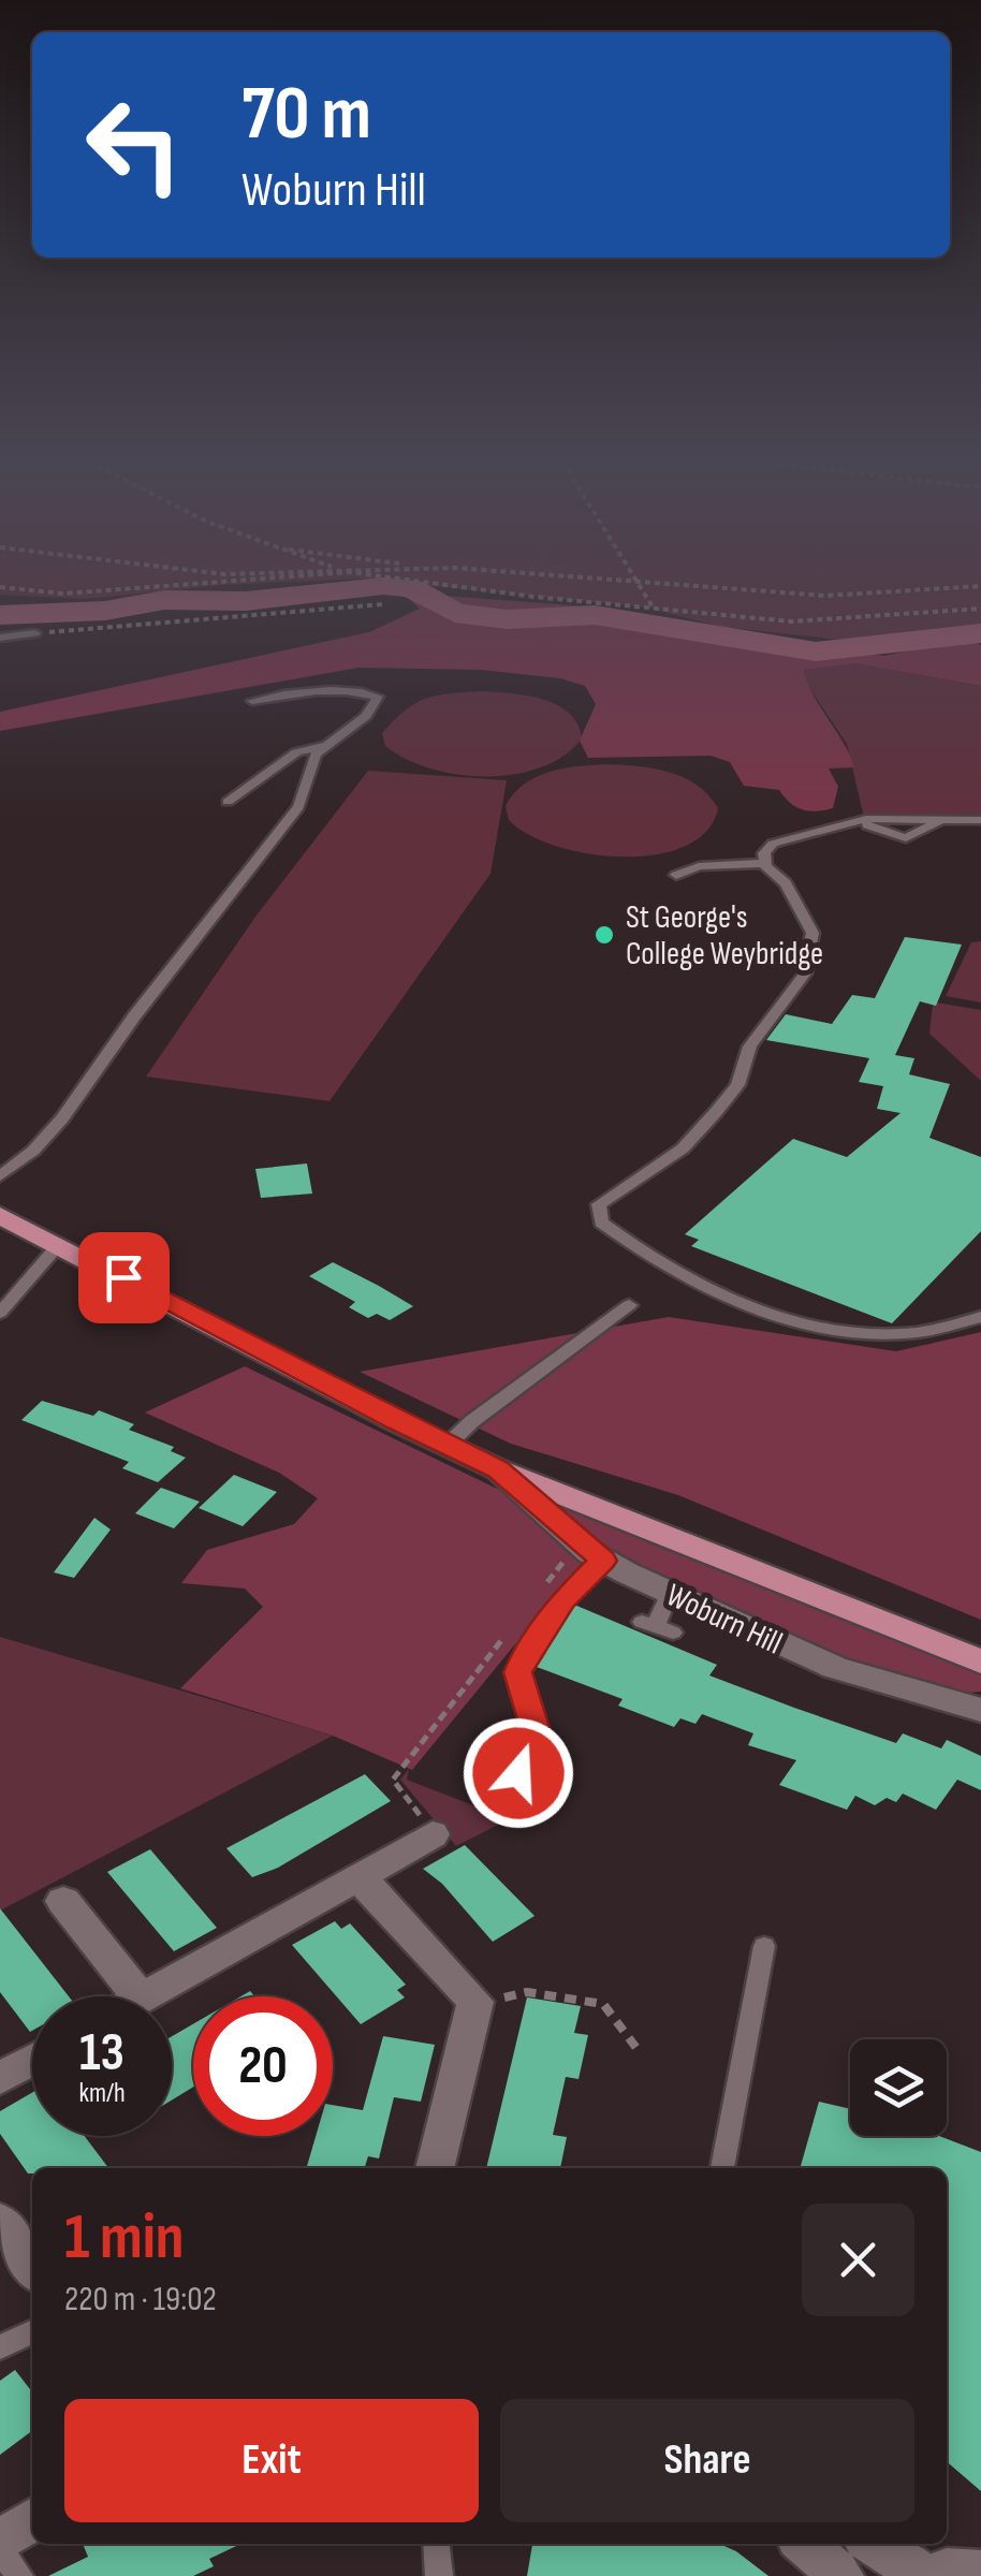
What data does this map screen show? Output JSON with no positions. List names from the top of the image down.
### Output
{
  "streets": {
    "main road": ["Woburn Hill"]
  },
  "places": ["St George's College Weybridge"],
  "page": {
    "turn": ["70 m", "Woburn Hill"],
    "speed": "13 km/h",
    "limit": "20",
    "heading": ["1 min", "220 m · 19:02"],
    "buttons": ["Exit", "Share"]
  }
}
